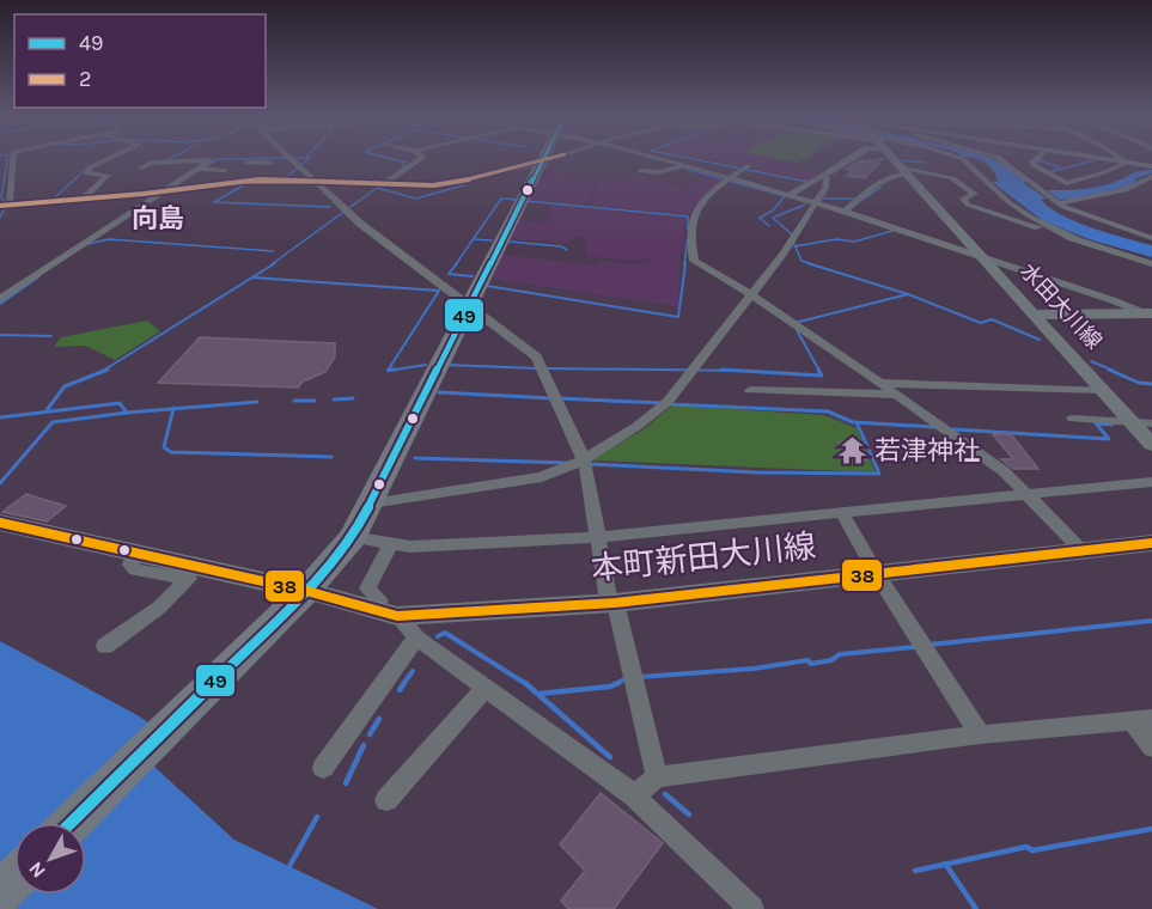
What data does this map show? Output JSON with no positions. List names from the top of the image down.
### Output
{
  "streets": {
    "main road": ["水田大川線", "本町新田大川線"]
  },
  "districts": ["向島"],
  "places": {
    "temple": ["若津神社"]
  },
  "lines": ["transit line 49", "transit line 2", "transit line 38"],
  "legend": ["49", "2"],
  "north": "bottom left"
}
